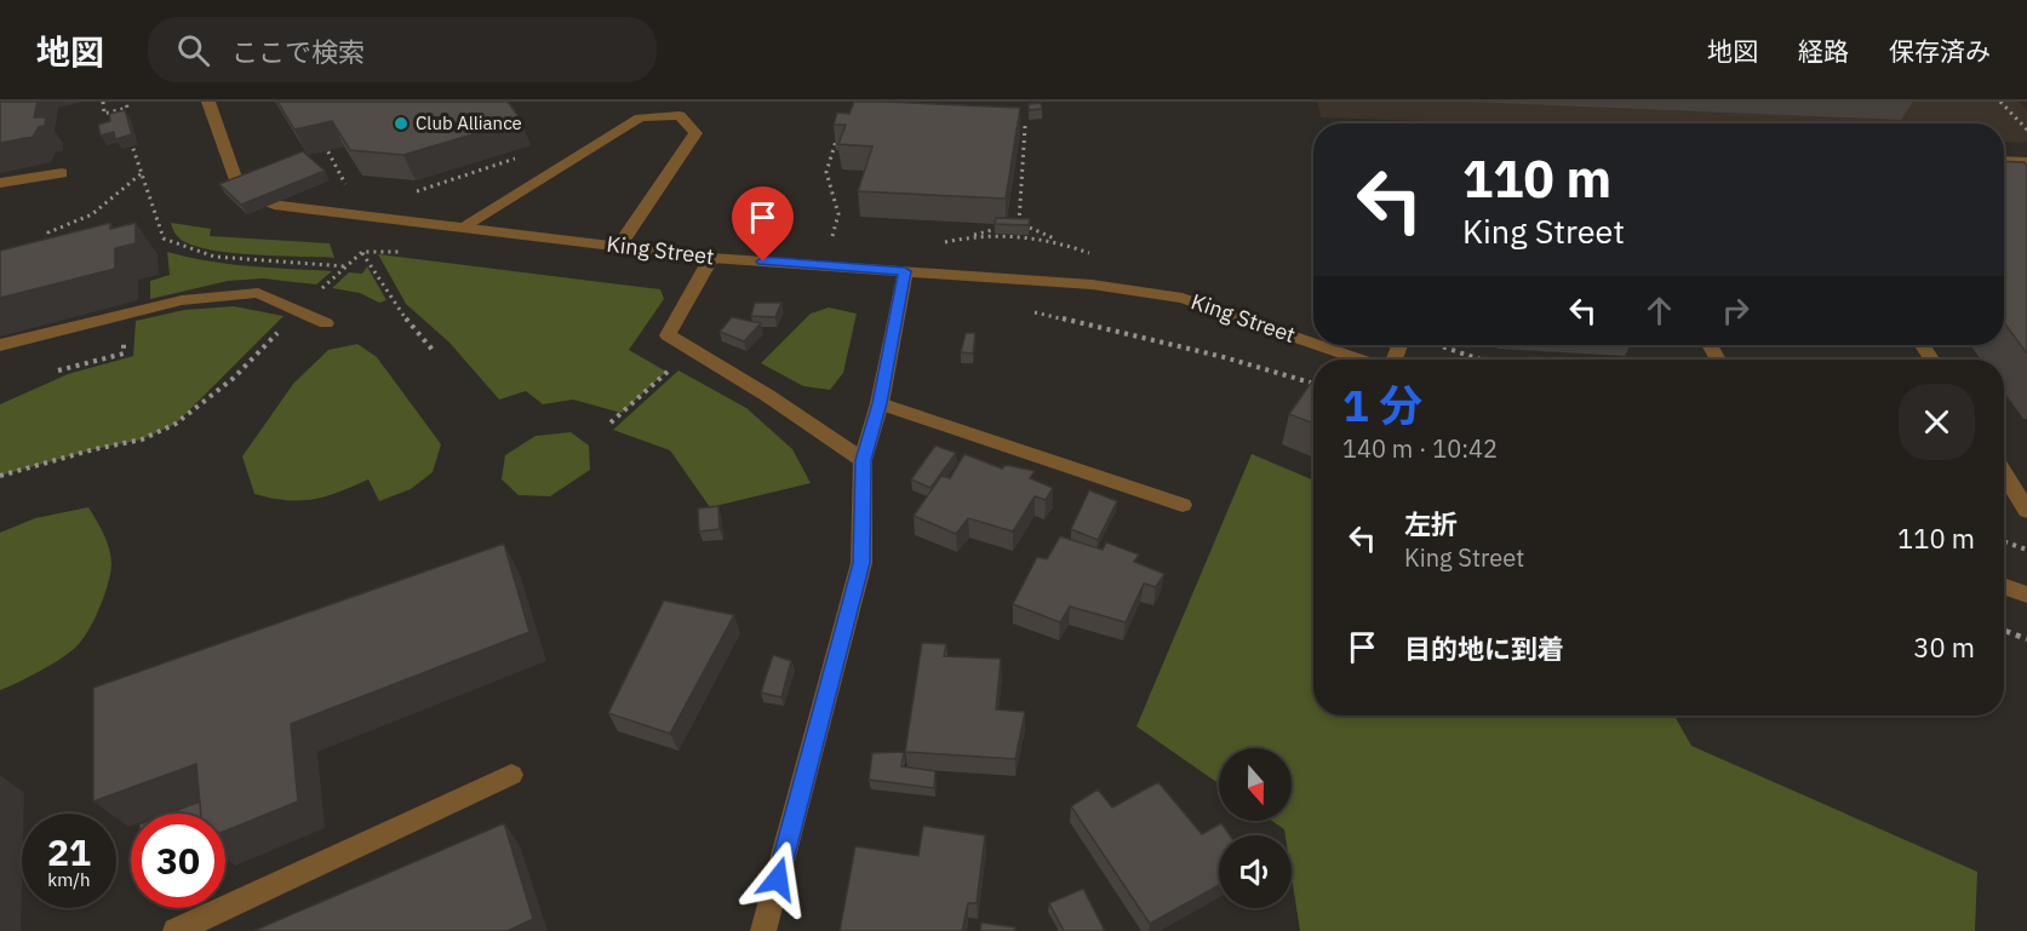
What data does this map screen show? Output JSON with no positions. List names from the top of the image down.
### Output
{
  "streets": {
    "street": ["King Street"]
  },
  "places": ["Club Alliance"],
  "north": "bottom",
  "page": {
    "header": "地図",
    "search": "ここで検索",
    "nav": ["地図", "経路", "保存済み"],
    "turn": ["110 m", "King Street"],
    "heading": ["1 分", "140 m · 10:42"],
    "list": [
      {
        "name": "左折",
        "note": "King Street",
        "value": "110 m"
      },
      {
        "name": "目的地に到着",
        "value": "30 m"
      }
    ],
    "speed": "21 km/h",
    "limit": "30"
  }
}
